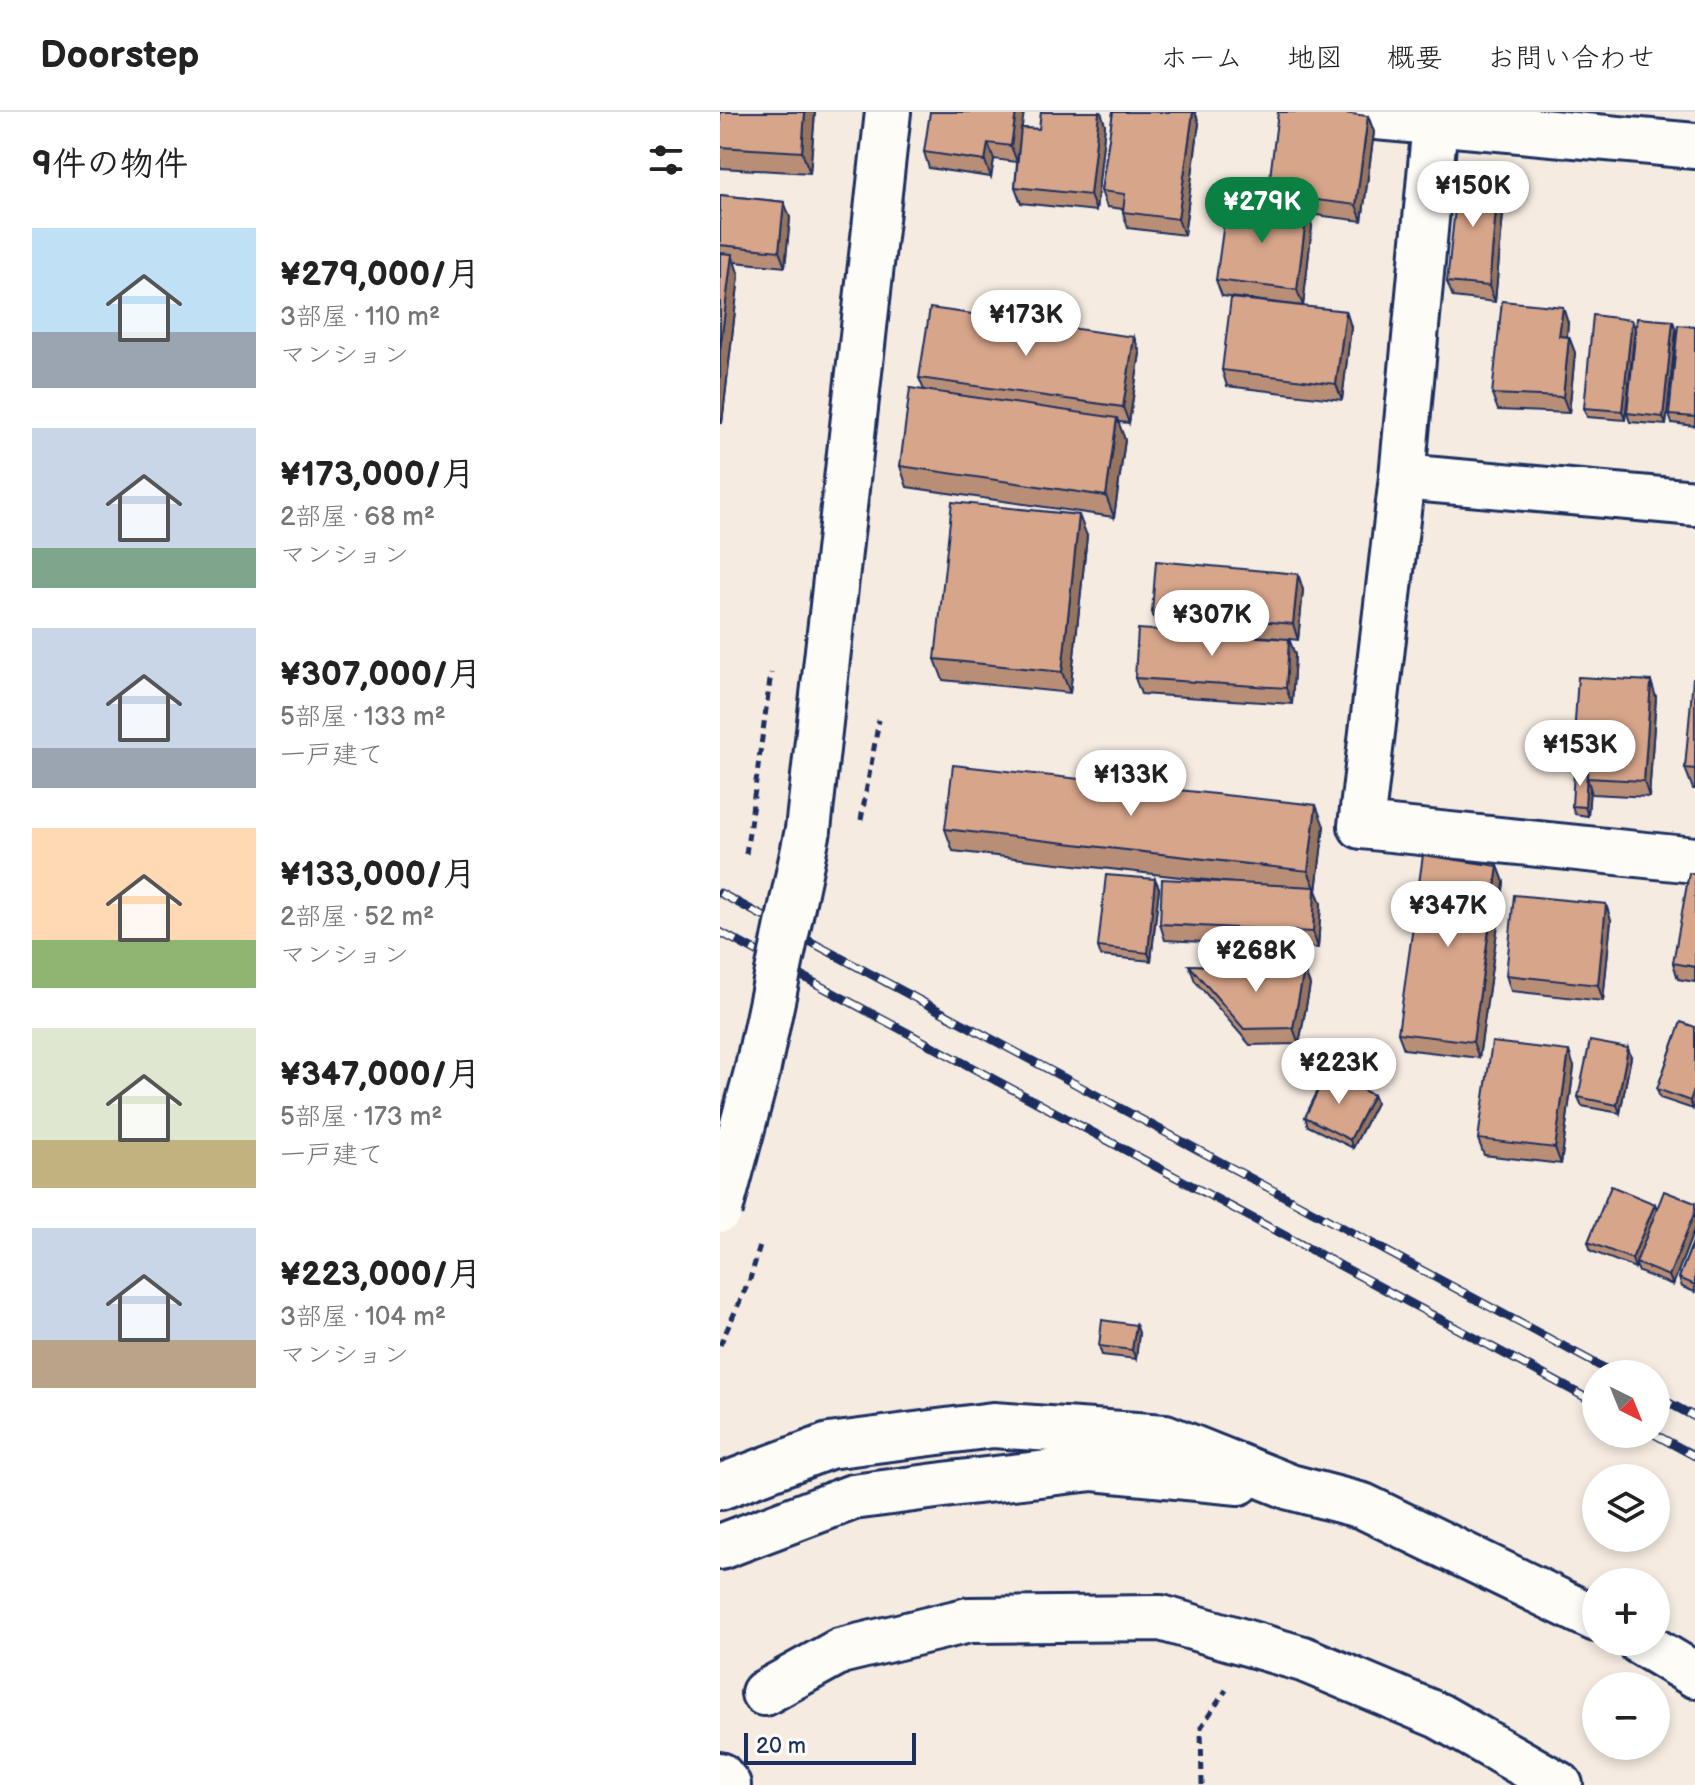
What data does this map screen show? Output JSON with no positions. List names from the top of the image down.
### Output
{
  "scale_bar": "20 m",
  "north": "bottom right",
  "page": {
    "header": "Doorstep",
    "nav": [
      "ホーム",
      "地図",
      "概要",
      "お問い合わせ"
    ],
    "heading": "9件の物件",
    "price": [
      "¥150K",
      "¥279K",
      "¥173K",
      "¥307K",
      "¥153K",
      "¥133K",
      "¥347K",
      "¥268K",
      "¥223K"
    ],
    "list": [
      {
        "name": "¥279,000/月",
        "note": "3部屋 · 110 m² · マンション"
      },
      {
        "name": "¥173,000/月",
        "note": "2部屋 · 68 m² · マンション"
      },
      {
        "name": "¥307,000/月",
        "note": "5部屋 · 133 m² · 一戸建て"
      },
      {
        "name": "¥133,000/月",
        "note": "2部屋 · 52 m² · マンション"
      },
      {
        "name": "¥347,000/月",
        "note": "5部屋 · 173 m² · 一戸建て"
      },
      {
        "name": "¥223,000/月",
        "note": "3部屋 · 104 m² · マンション"
      }
    ],
    "map_buttons": ["+", "−"],
    "scale": "20 m"
  }
}
